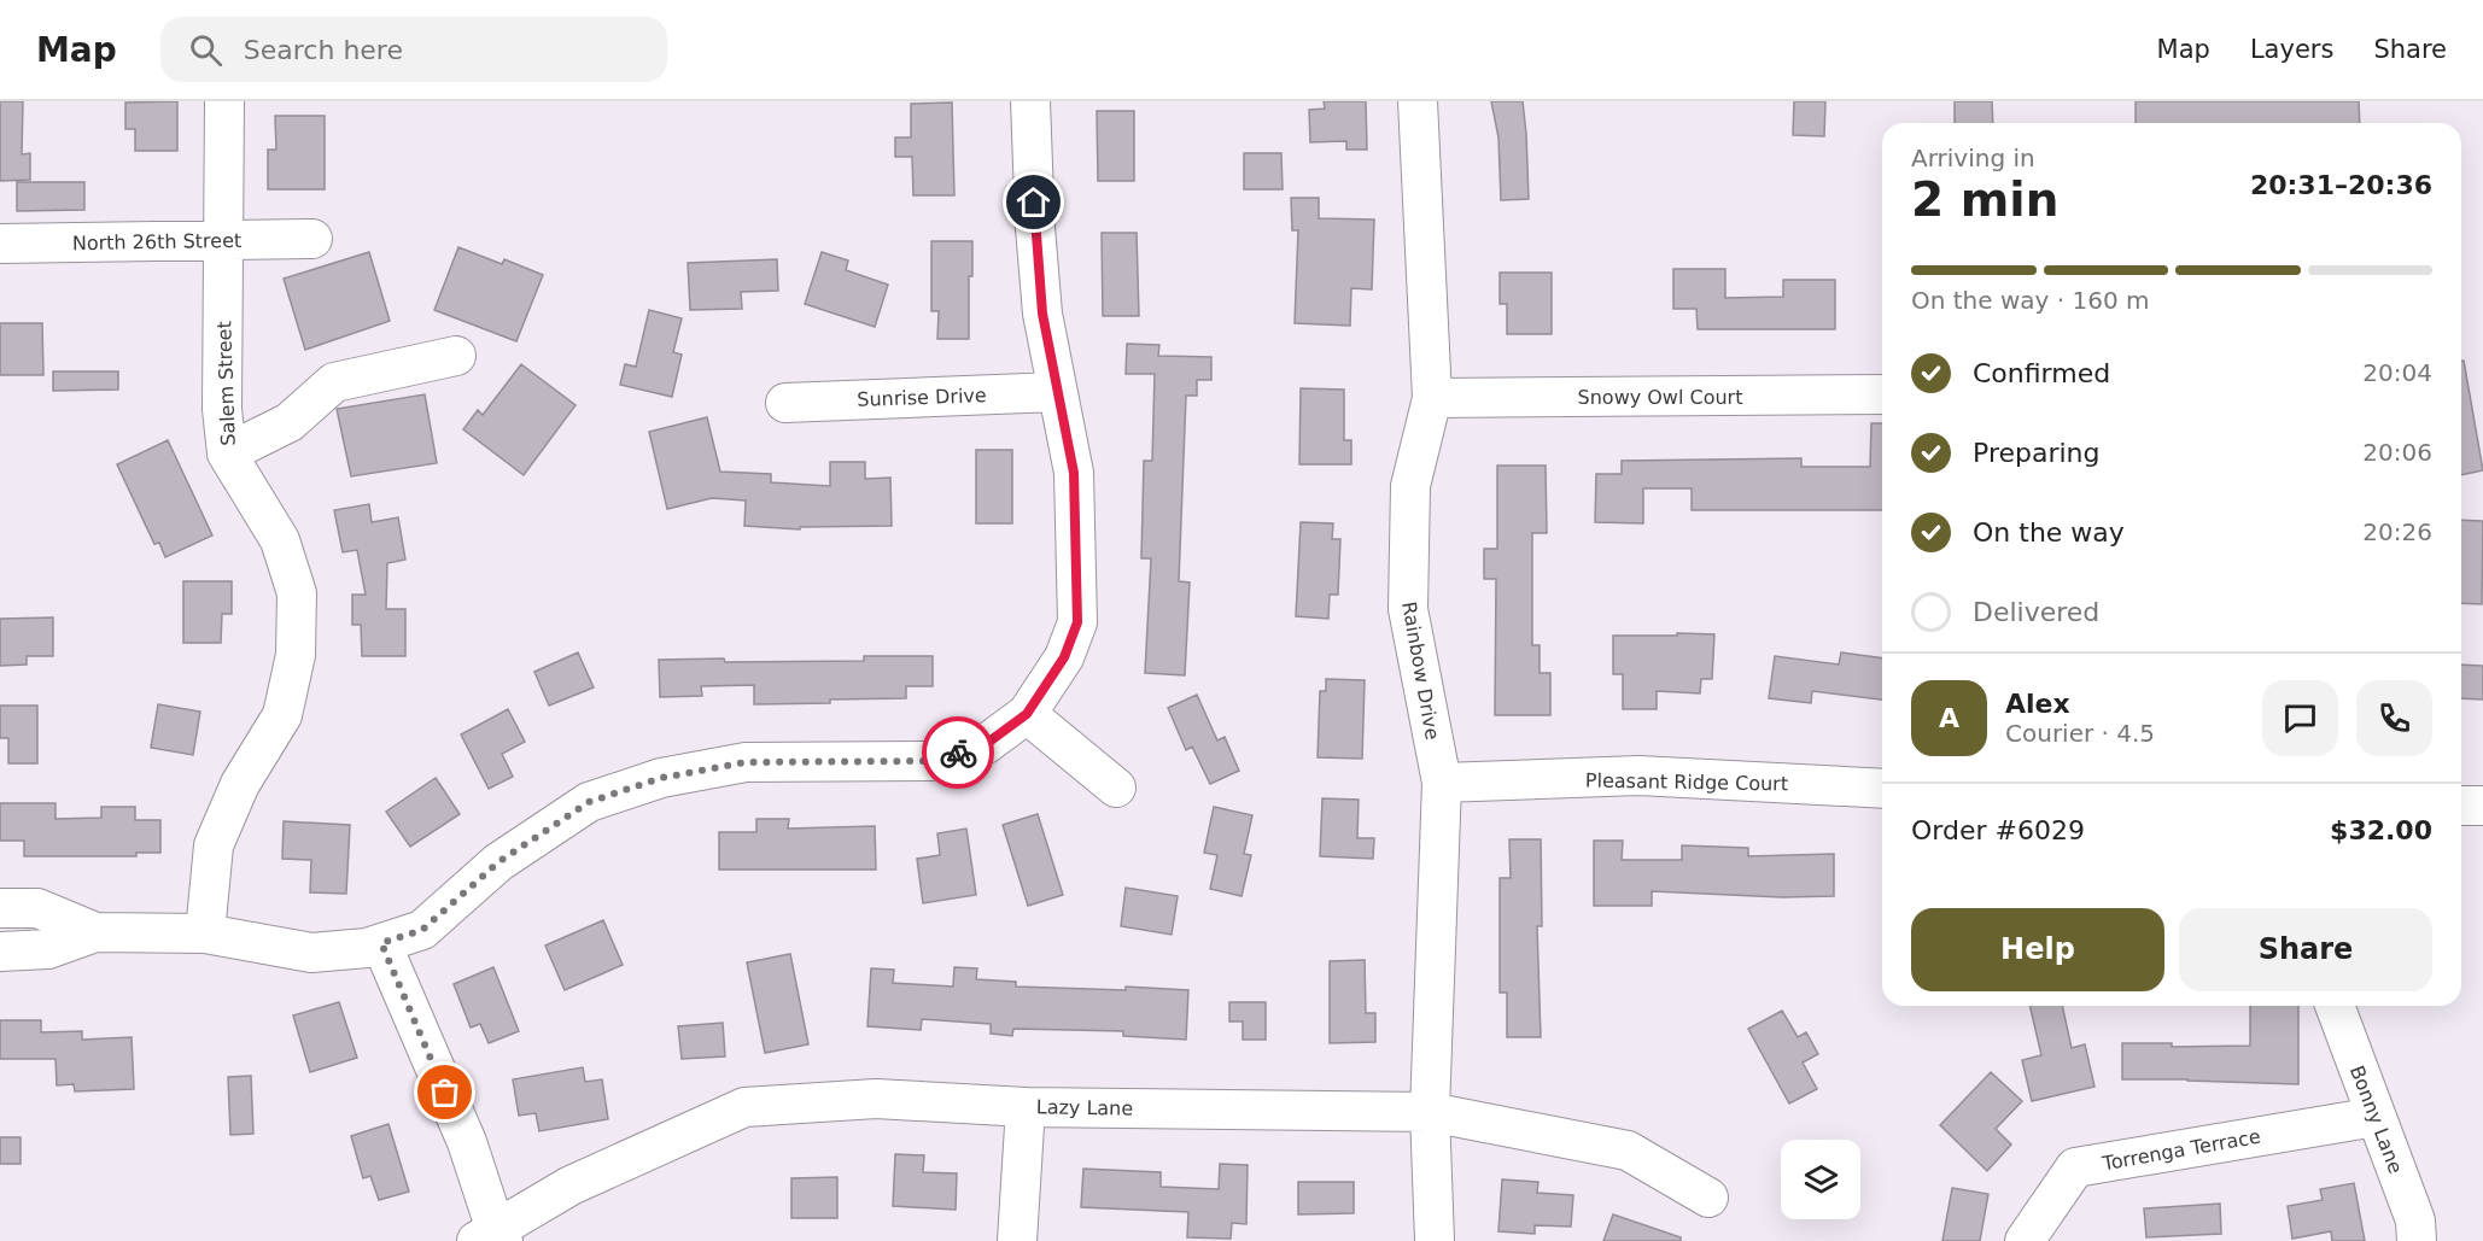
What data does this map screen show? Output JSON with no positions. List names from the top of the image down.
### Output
{
  "streets": {
    "street": [
      "North 26th Street",
      "Salem Street",
      "Sunrise Drive",
      "Snowy Owl Court",
      "Rainbow Drive",
      "Pleasant Ridge Court",
      "Lazy Lane",
      "Bonny Lane",
      "Torrenga Terrace"
    ]
  },
  "crossings": [
    ["North 26th Street", "Salem Street"],
    ["Snowy Owl Court", "Rainbow Drive"],
    ["Rainbow Drive", "Pleasant Ridge Court"],
    ["Rainbow Drive", "Lazy Lane"],
    ["Bonny Lane", "Torrenga Terrace"]
  ],
  "page": {
    "header": "Map",
    "search": "Search here",
    "nav": ["Map", "Layers", "Share"],
    "heading": ["2 min", "Arriving in", "20:31–20:36"],
    "panel": [
      "Alex",
      "Courier · 4.5",
      "Order #6029",
      "$32.00"
    ],
    "bar": "On the way · 160 m",
    "list": [
      ["Confirmed", "20:04"],
      ["Preparing", "20:06"],
      ["On the way", "20:26"],
      "Delivered"
    ],
    "round": "A",
    "buttons": ["Help", "Share"]
  }
}
